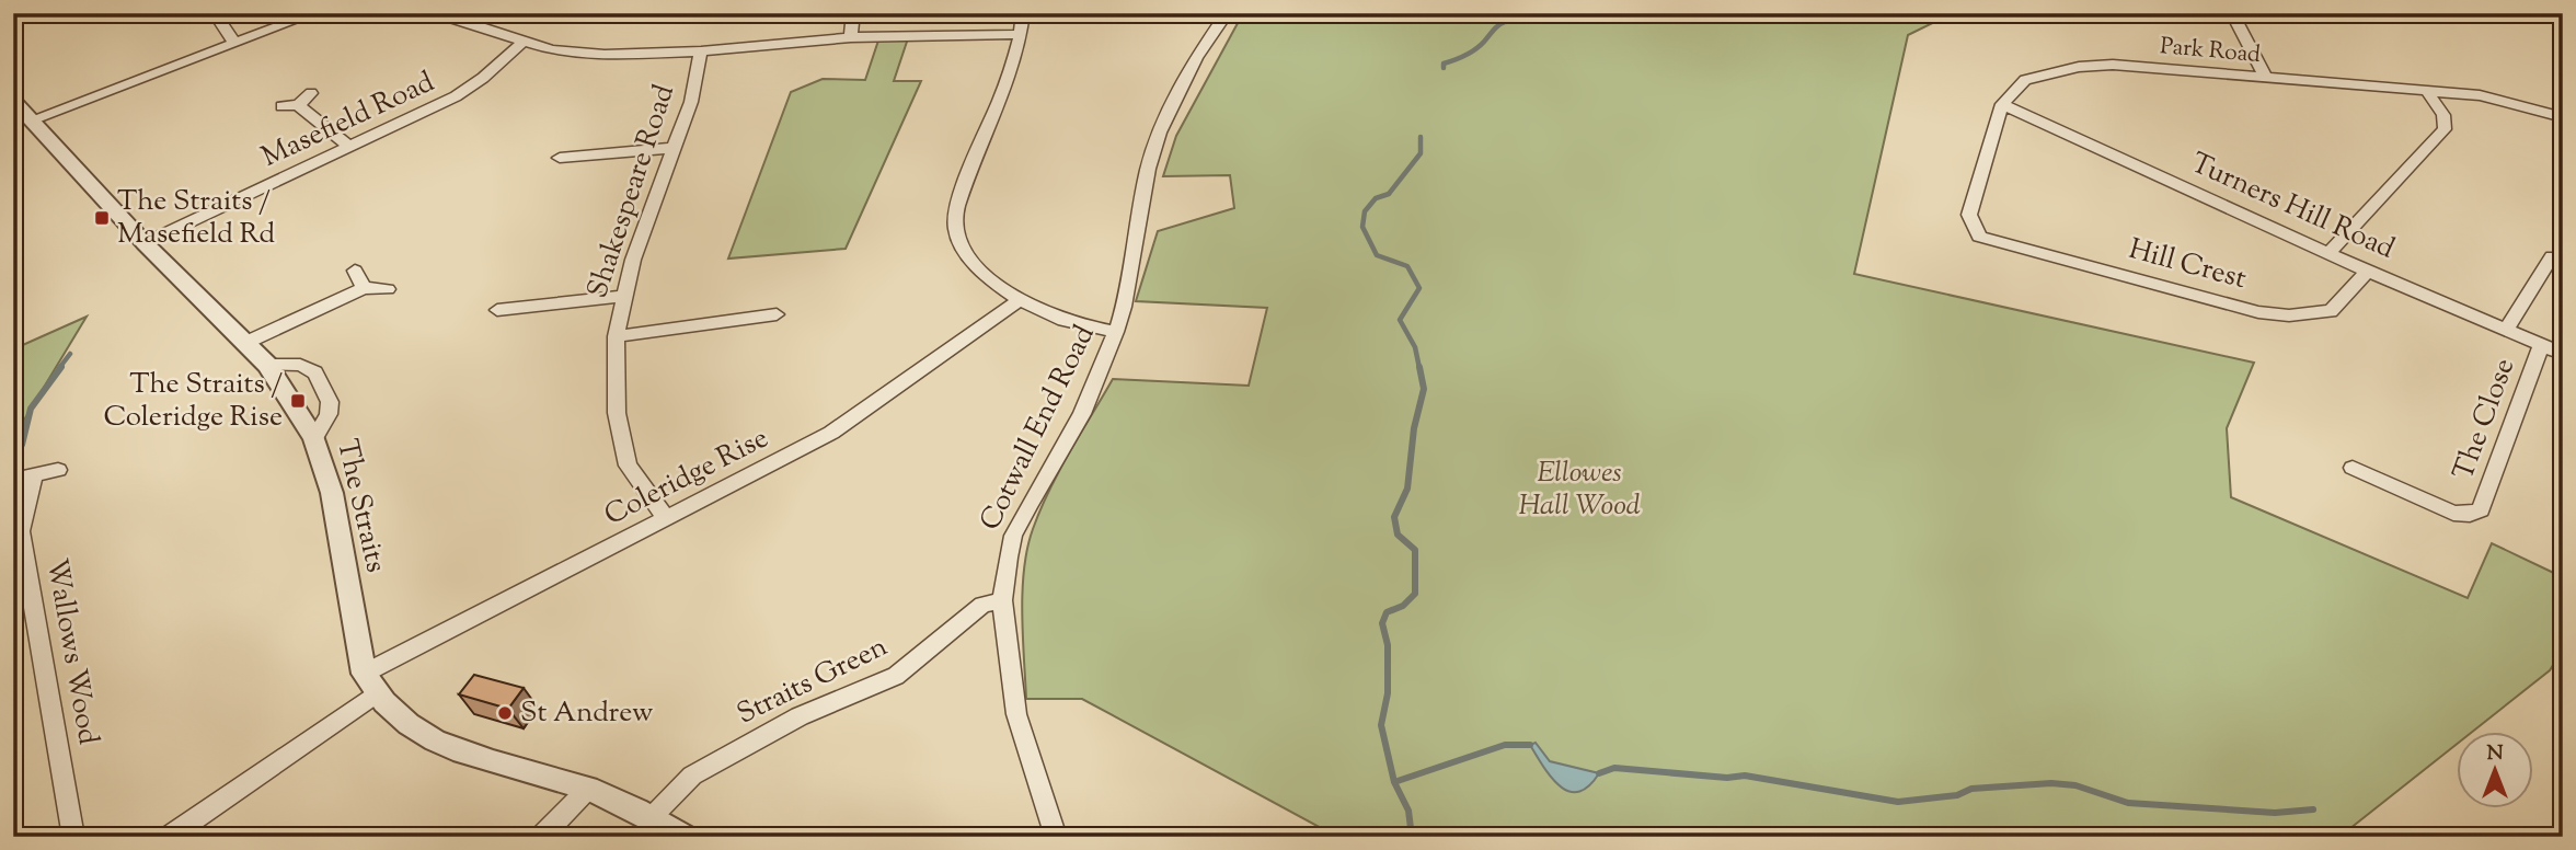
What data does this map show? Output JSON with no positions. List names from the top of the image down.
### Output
{
  "streets": {
    "street": [
      "Park Road",
      "Masefield Road",
      "Shakespeare Road",
      "Turners Hill Road",
      "Hill Crest",
      "The Close",
      "Cotwall End Road",
      "Coleridge Rise",
      "The Straits",
      "Wallows Wood",
      "Straits Green"
    ]
  },
  "crossings": [
    ["Park Road", "Turners Hill Road"],
    ["Park Road", "Hill Crest"],
    ["Masefield Road", "The Straits"],
    ["Shakespeare Road", "Coleridge Rise"],
    ["Turners Hill Road", "Hill Crest"],
    ["Turners Hill Road", "The Close"],
    ["Cotwall End Road", "Straits Green"],
    ["Coleridge Rise", "The Straits"]
  ],
  "parks": ["Ellowes Hall Wood"],
  "places": {
    "transit": ["The Straits / Masefield Rd", "The Straits / Coleridge Rise"],
    "other": ["St Andrew"]
  },
  "north": "top"
}
